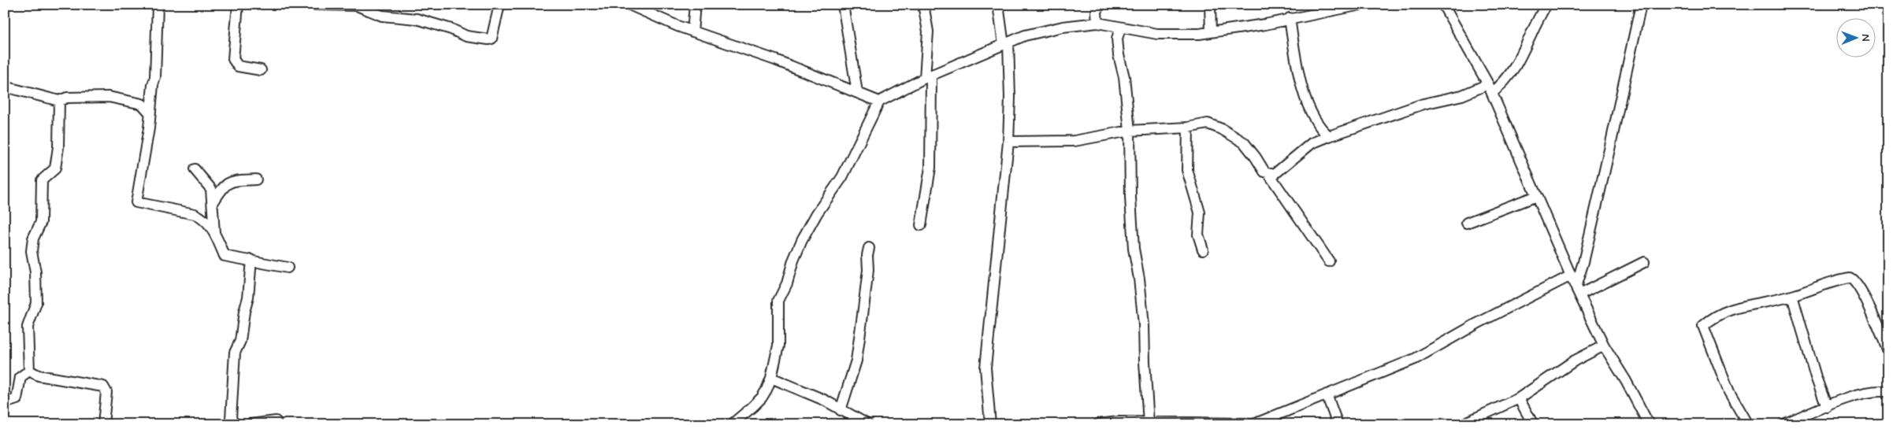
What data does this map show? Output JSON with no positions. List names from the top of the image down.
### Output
{
  "north": "right"
}
